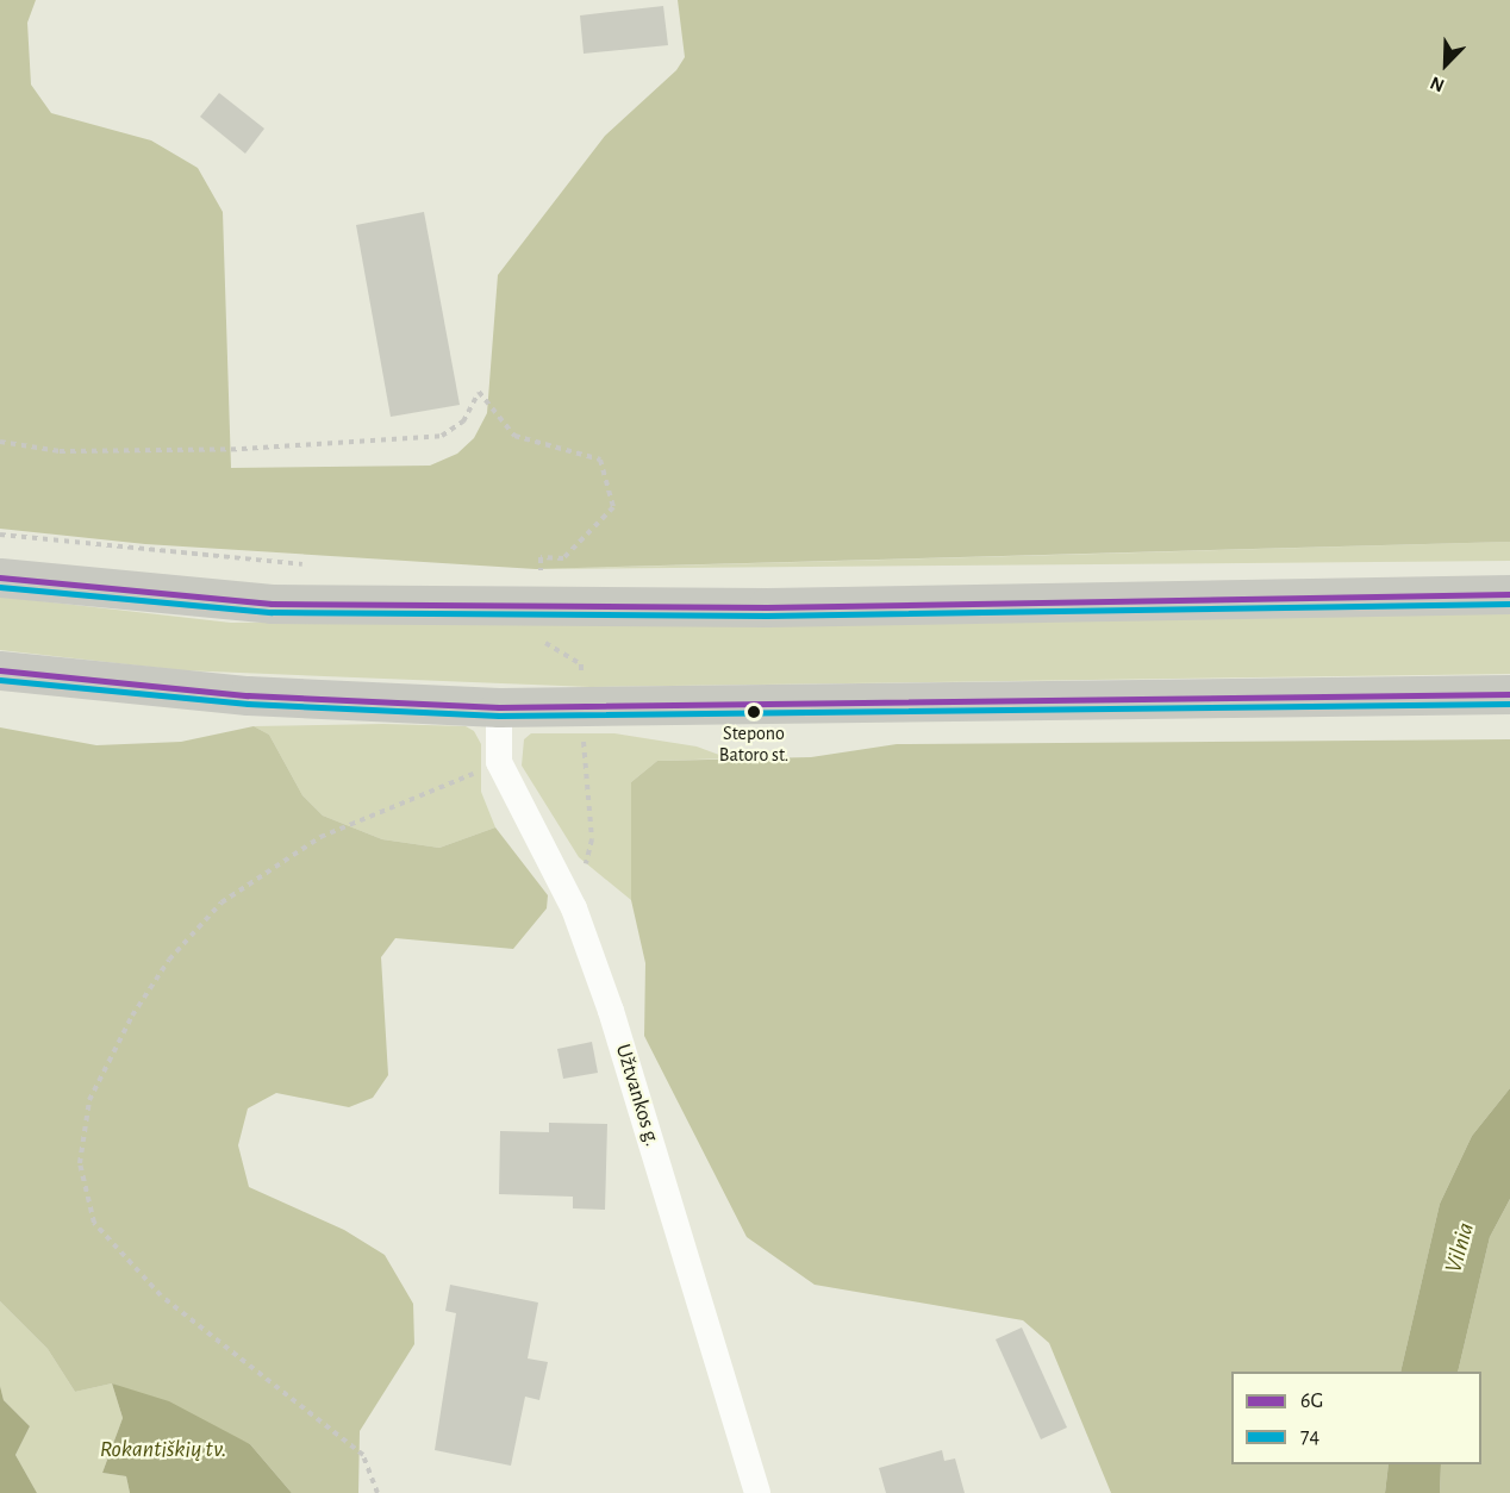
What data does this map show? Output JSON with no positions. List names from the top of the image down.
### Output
{
  "streets": {
    "street": ["Užtvankos g."]
  },
  "water": ["Vilnia", "Rokantiškių tv."],
  "places": ["Stepono Batoro st."],
  "lines": ["transit line 6G", "transit line 74"],
  "legend": ["6G", "74"],
  "north": "bottom left"
}
